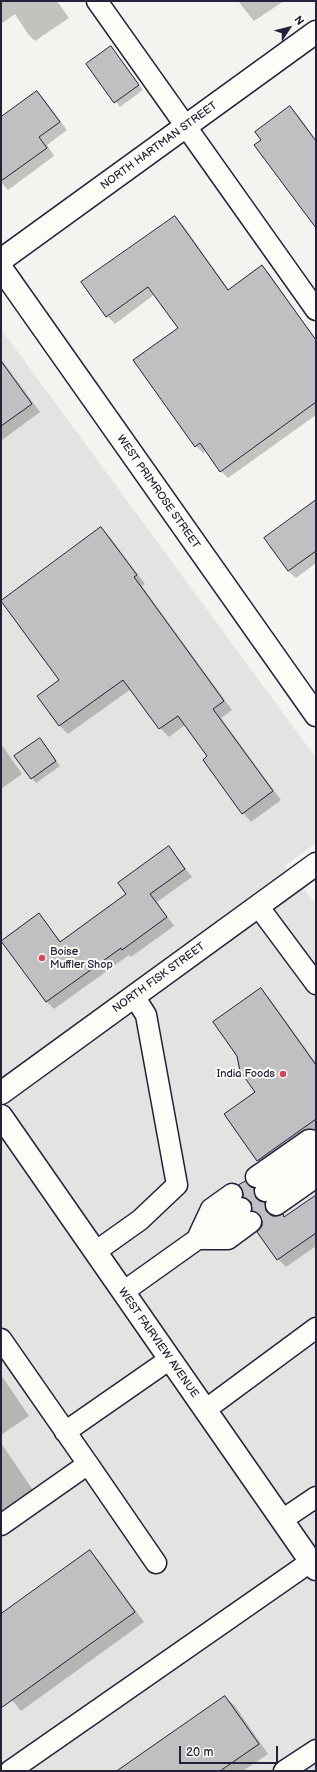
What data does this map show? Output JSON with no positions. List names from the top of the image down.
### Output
{
  "streets": {
    "street": [
      "NORTH HARTMAN STREET",
      "WEST PRIMROSE STREET",
      "NORTH FISK STREET",
      "WEST FAIRVIEW AVENUE"
    ]
  },
  "places": ["Boise Muffler Shop", "India Foods"],
  "scale_bar": "20 m",
  "north": "top right"
}
